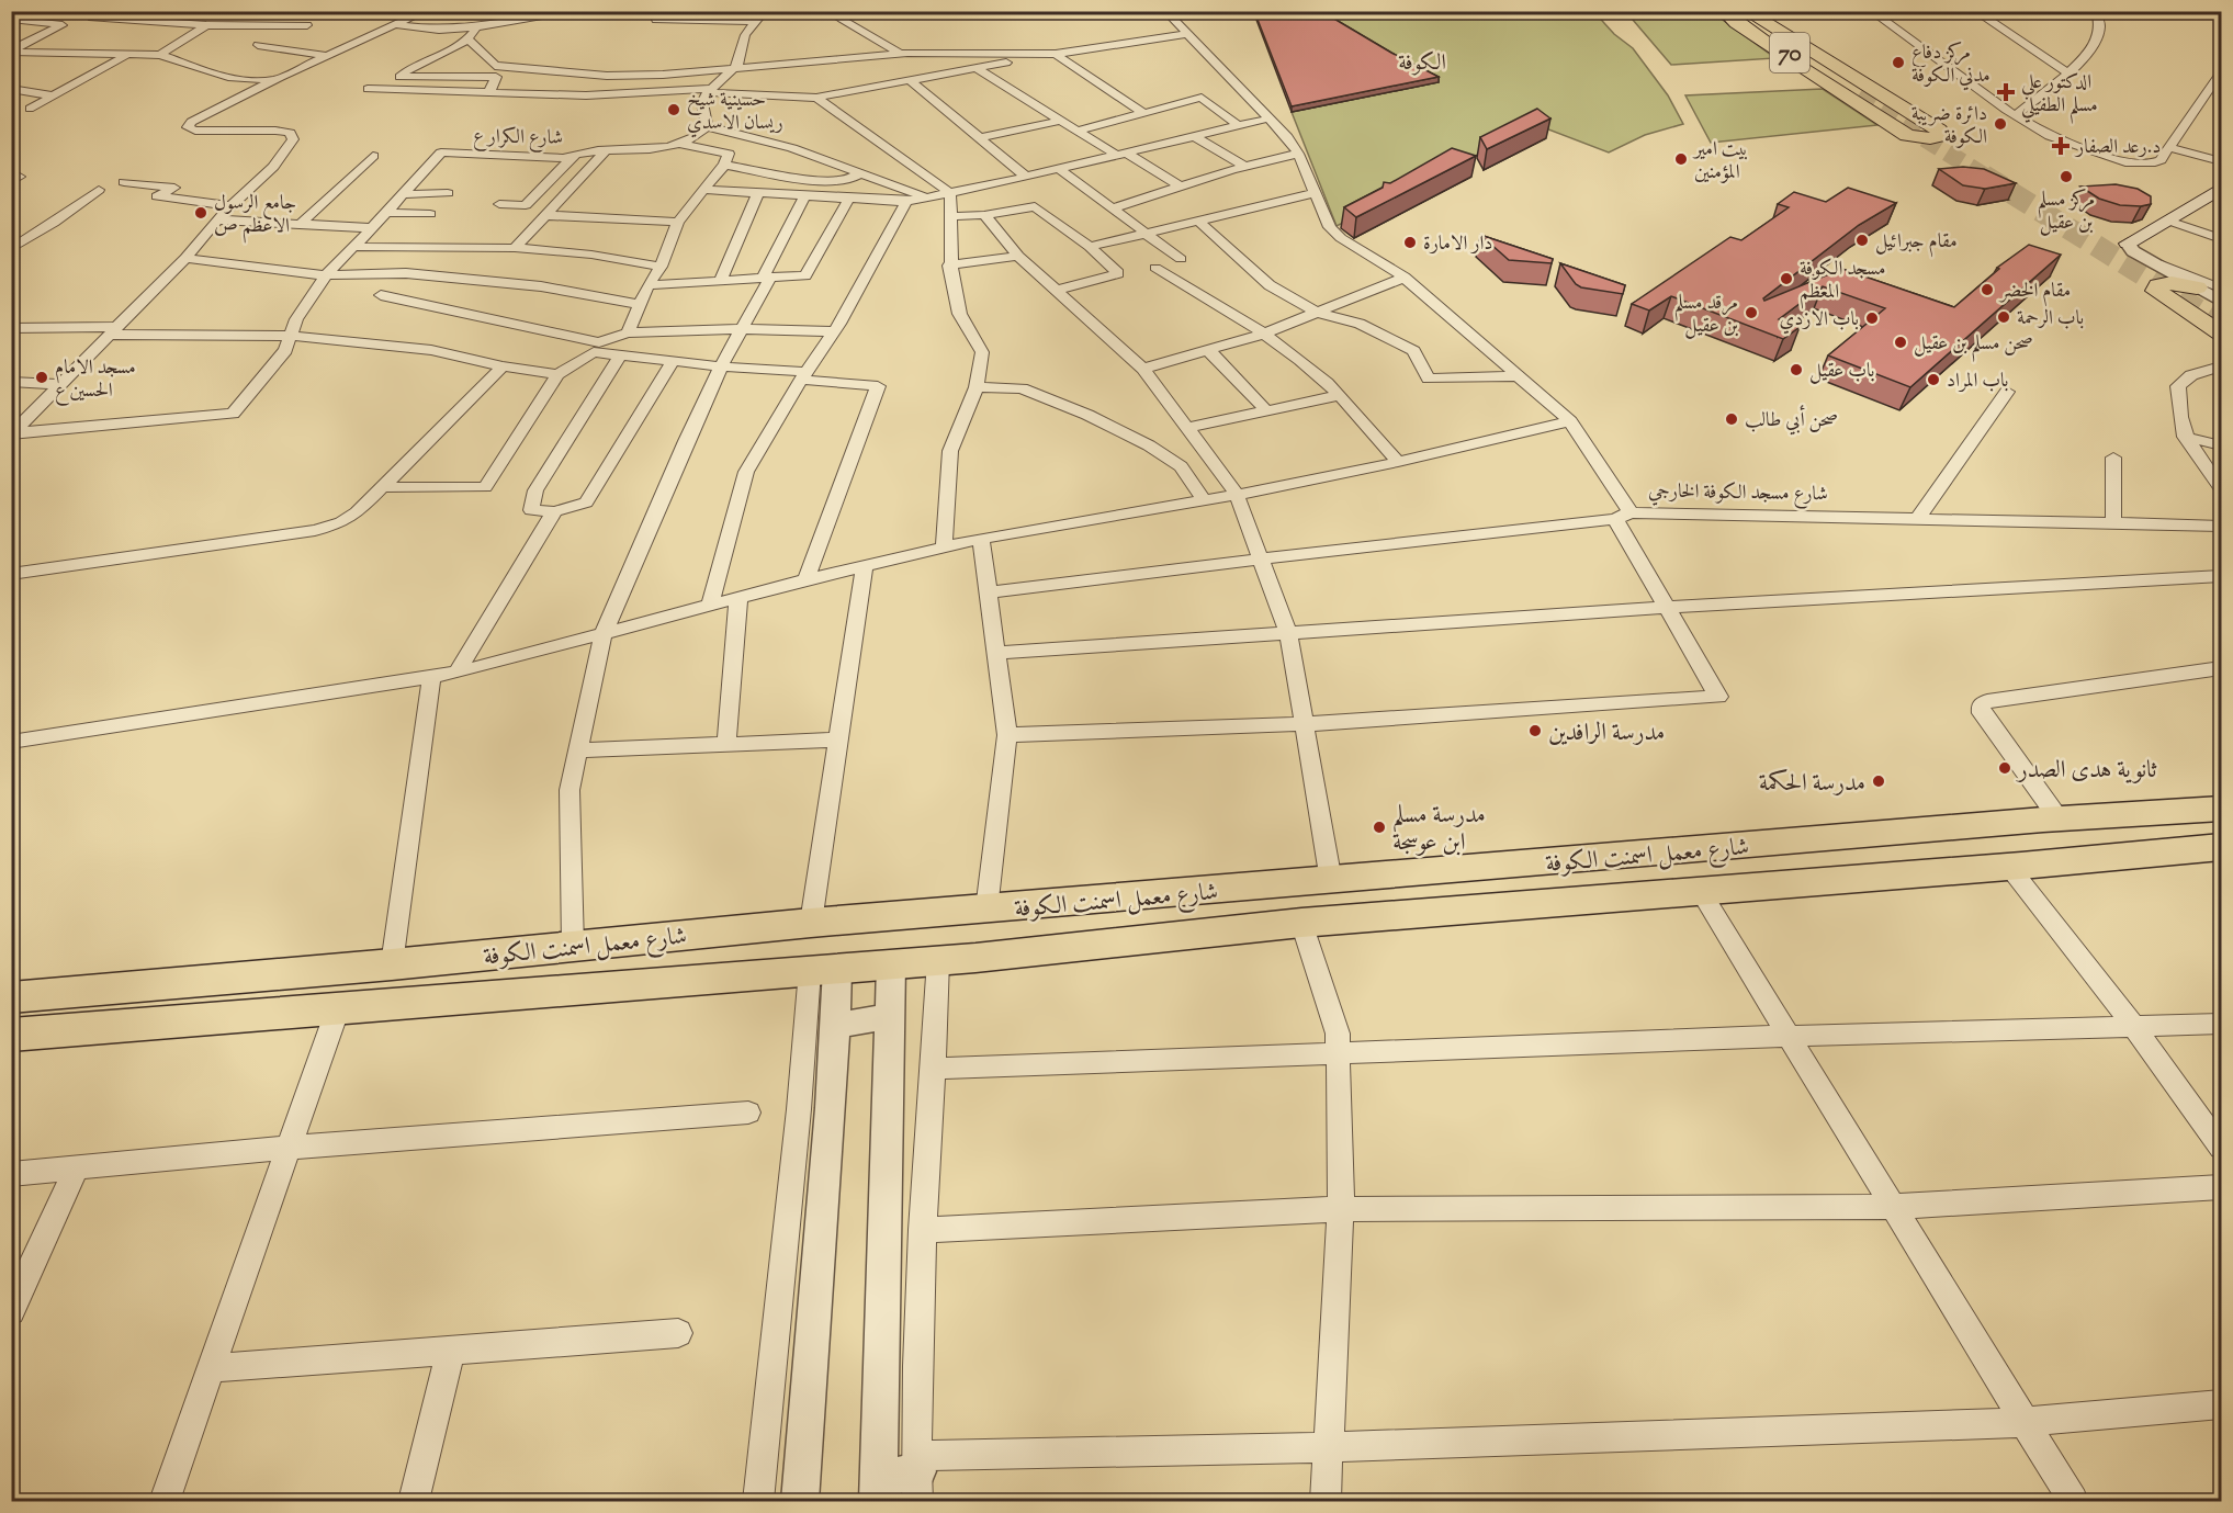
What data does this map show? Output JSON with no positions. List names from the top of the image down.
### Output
{
  "streets": {
    "highway": ["70"],
    "main road": ["شارع معمل اسمنت الكوفة"],
    "street": ["شارع الكرار ع", "شارع مسجد الكوفة الخارجي"]
  },
  "districts": ["الكوفة"],
  "places": {
    "other": [
      "مركز دفاع مدني الكوفة",
      "حسينية شيخ ريسان الاسدي",
      "دائرة ضريبة الكوفة",
      "بيت امير المؤمنين",
      "مركز مسلم بن عقيل",
      "جامع الرسول الاعظم ص",
      "مقام جبرائيل",
      "دار الامارة",
      "مسجد الكوفة المعظم",
      "مقام الخضر",
      "مرقد مسلم بن عقيل",
      "باب الرحمة",
      "باب الازدي",
      "صحن مسلم بن عقيل",
      "باب عقيل",
      "مسجد الامام الحسين ع",
      "باب المراد",
      "صحن أبي طالب",
      "مدرسة الرافدين",
      "ثانوية هدى الصدر",
      "مدرسة الحكمة",
      "مدرسة مسلم ابن عوسجة"
    ],
    "health": ["الدكتور علي مسلم الطفيلي", "د.رعد الصفار"]
  }
}
